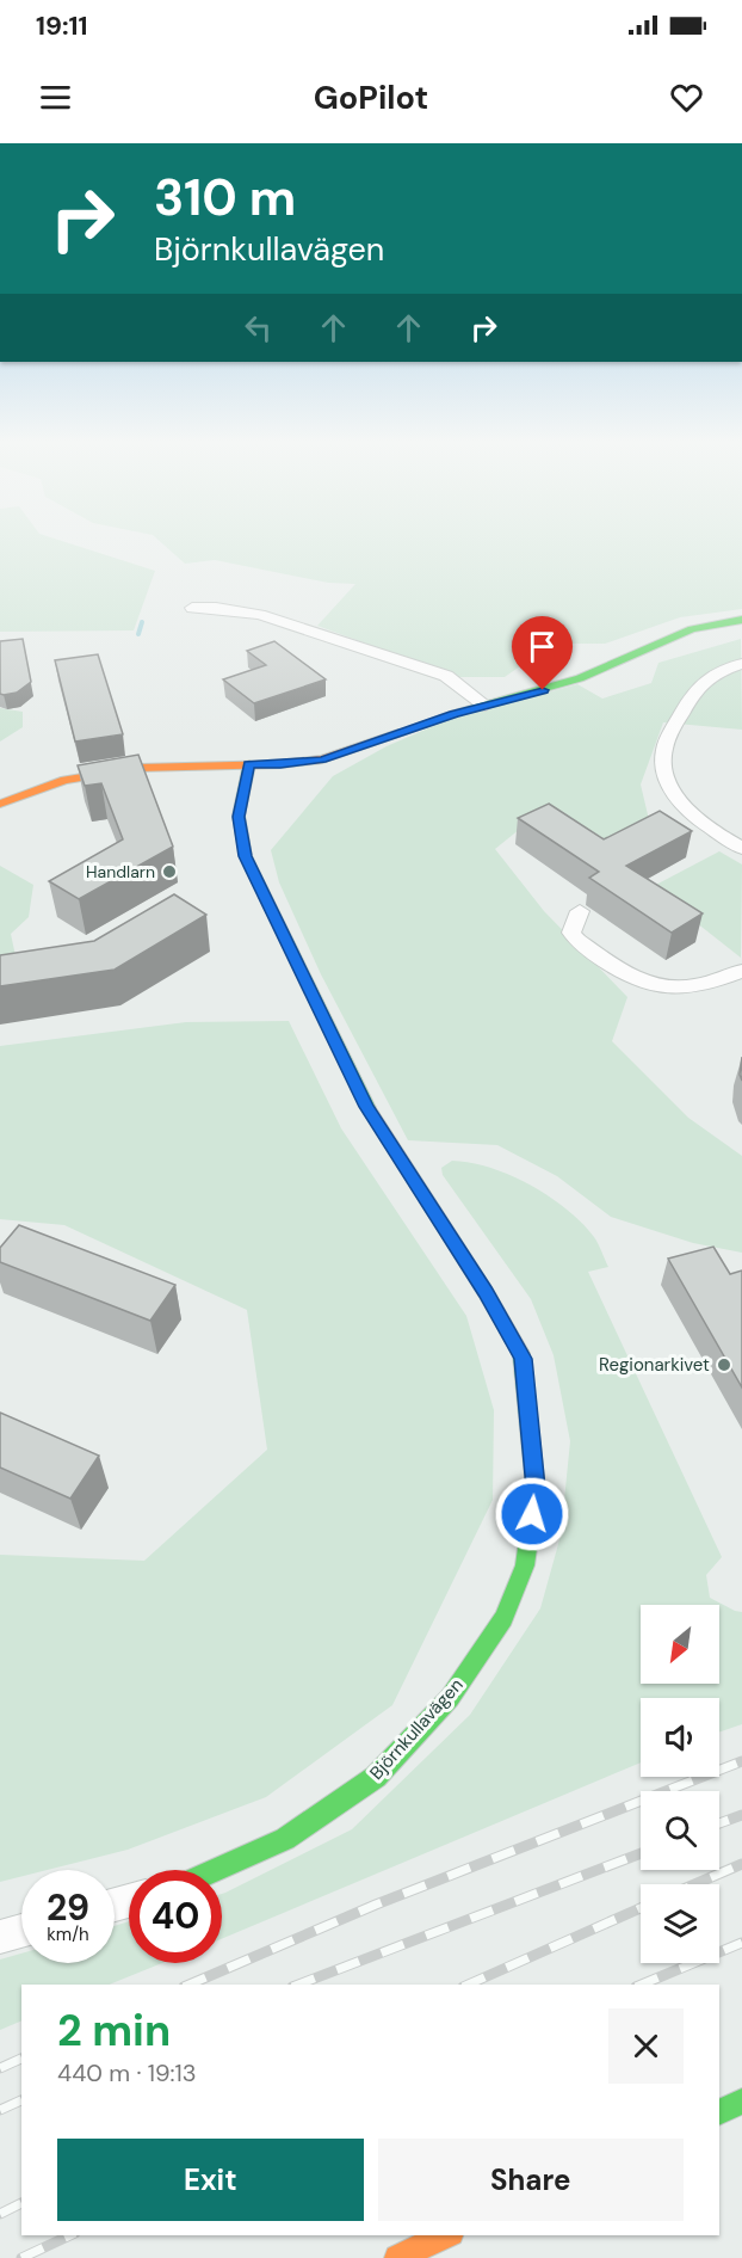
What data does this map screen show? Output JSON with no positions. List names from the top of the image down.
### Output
{
  "streets": {
    "street": ["Björnkullavägen"]
  },
  "places": ["Handlarn", "Regionarkivet"],
  "north": "bottom left",
  "page": {
    "status": "19:11",
    "header": "GoPilot",
    "turn": ["310 m", "Björnkullavägen"],
    "speed": "29 km/h",
    "limit": "40",
    "heading": ["2 min", "440 m · 19:13"],
    "buttons": ["Exit", "Share"]
  }
}
